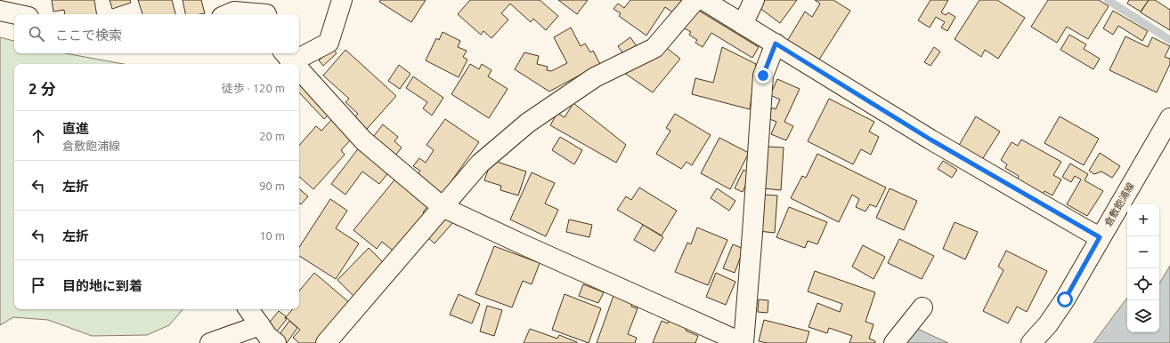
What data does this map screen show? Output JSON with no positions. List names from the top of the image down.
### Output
{
  "streets": {
    "street": ["倉敷飽浦線"]
  },
  "page": {
    "search": "ここで検索",
    "heading": ["2 分", "徒歩 · 120 m"],
    "list": [
      ["直進", "倉敷飽浦線", "20 m"],
      ["左折", "90 m"],
      ["左折", "10 m"],
      "目的地に到着"
    ],
    "map_buttons": ["+", "−"]
  }
}
